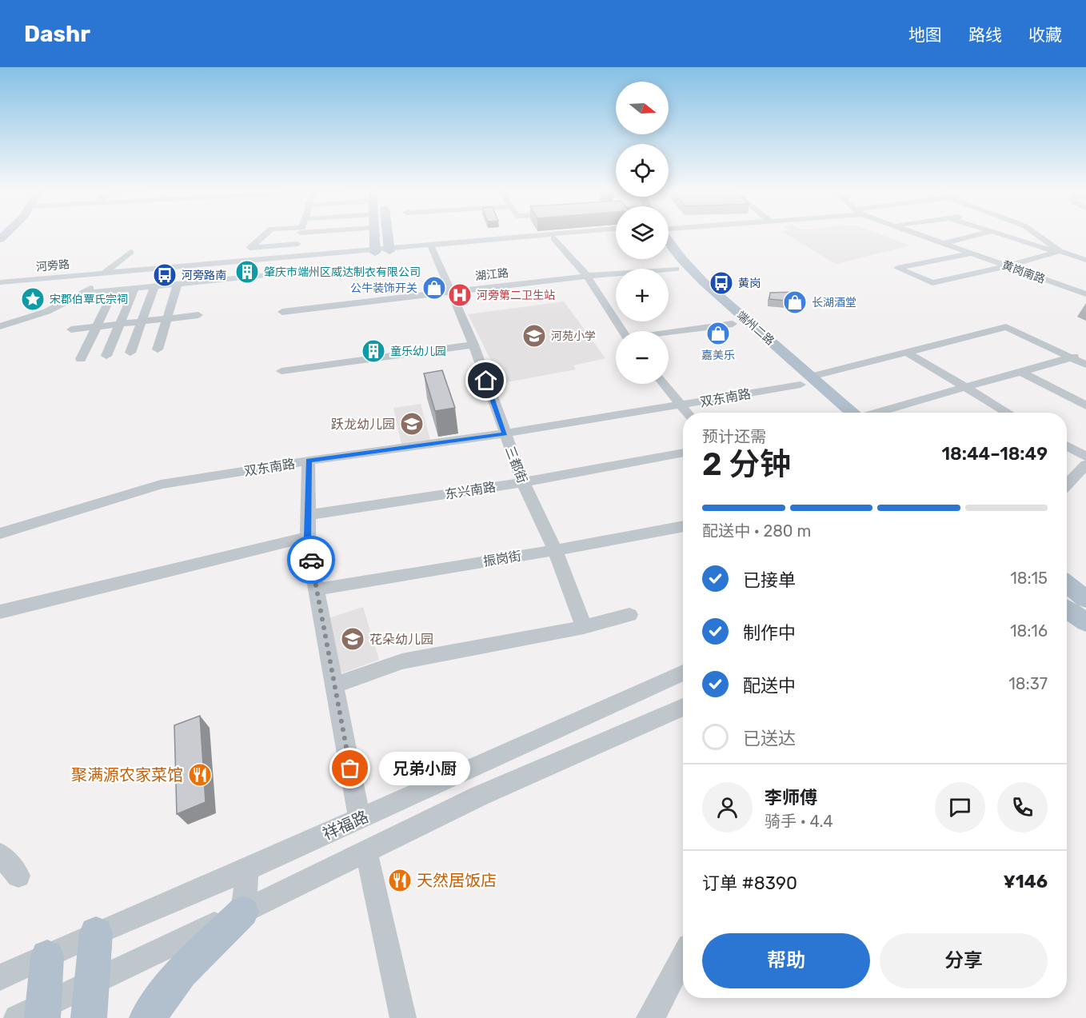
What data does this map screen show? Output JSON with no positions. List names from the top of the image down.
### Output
{
  "streets": {
    "main road": ["端州二路"],
    "street": [
      "河旁路",
      "黄岗南路",
      "湖江路",
      "双东南路",
      "三都街",
      "东兴南路",
      "振岗街",
      "祥福路"
    ]
  },
  "crossings": [
    ["河旁路", "三都街"],
    ["湖江路", "端州二路"],
    ["湖江路", "三都街"],
    ["端州二路", "双东南路"],
    ["双东南路", "三都街"],
    ["三都街", "东兴南路"],
    ["三都街", "振岗街"]
  ],
  "places": {
    "building": ["肇庆市端州区威达制衣有限公司", "童乐幼儿园"],
    "bus stop": ["河旁路南", "黄岗"],
    "shop": ["公牛装饰开关", "长湖酒堂", "嘉美乐"],
    "hospital": ["河旁第二卫生站"],
    "place": ["宋郡伯覃氏宗祠"],
    "school or university": ["河苑小学", "跃龙幼儿园", "花朵幼儿园"],
    "other": ["兄弟小厨"],
    "restaurant": ["聚满源农家菜馆", "天然居饭店"]
  },
  "north": "right",
  "page": {
    "header": "Dashr",
    "nav": ["地图", "路线", "收藏"],
    "map_buttons": ["+", "−"],
    "heading": ["2 分钟", "预计还需", "18:44–18:49"],
    "panel": [
      "李师傅",
      "骑手 · 4.4",
      "订单 #8390",
      "¥146"
    ],
    "bar": "配送中 · 280 m",
    "list": [
      ["已接单", "18:15"],
      ["制作中", "18:16"],
      ["配送中", "18:37"],
      "已送达"
    ],
    "bubble": "兄弟小厨",
    "buttons": ["帮助", "分享"]
  }
}
